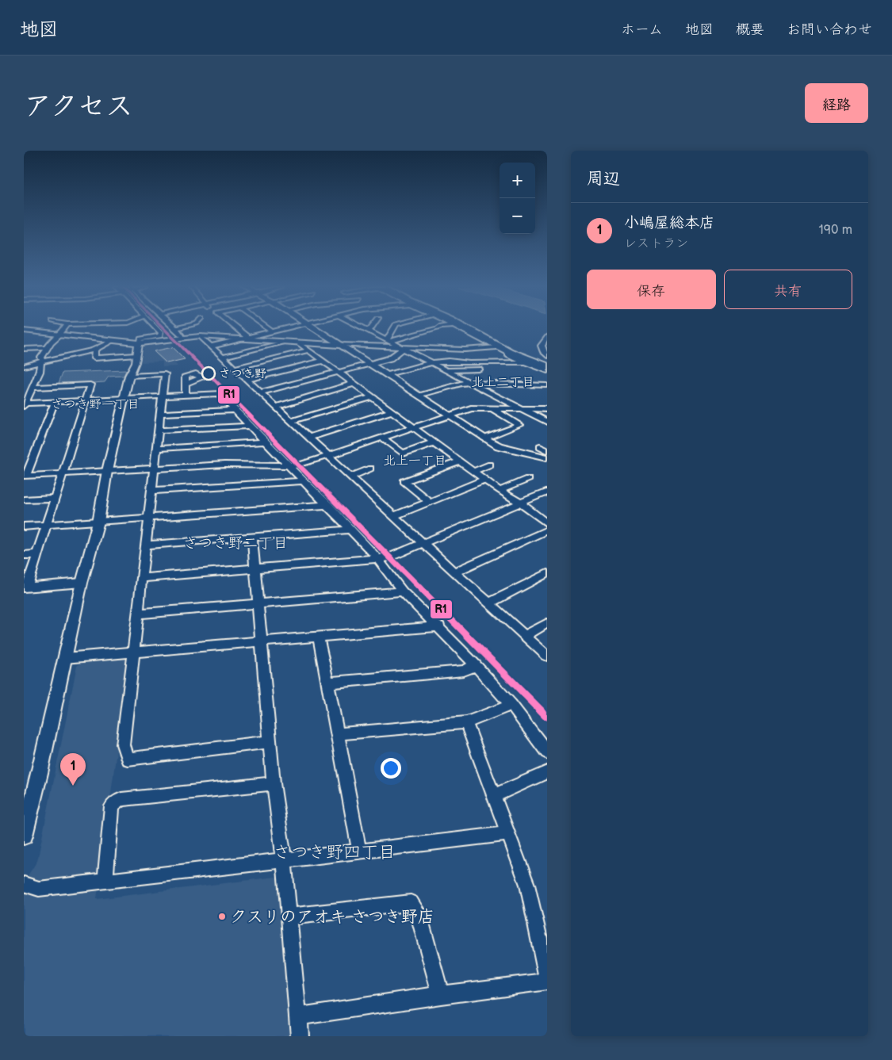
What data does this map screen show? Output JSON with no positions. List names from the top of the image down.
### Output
{
  "districts": [
    "北上二丁目",
    "さつき野一丁目",
    "北上一丁目",
    "さつき野二丁目",
    "さつき野四丁目"
  ],
  "places": ["さつき野", "クスリのアオキ さつき野店"],
  "lines": ["transit line R1"],
  "page": {
    "header": "地図",
    "nav": [
      "ホーム",
      "地図",
      "概要",
      "お問い合わせ"
    ],
    "title": "アクセス",
    "buttons": [
      "経路",
      ["保存", "共有"]
    ],
    "heading": "周辺",
    "map_buttons": ["+", "−"],
    "list": [
      {
        "mark": "1",
        "name": "小嶋屋総本店",
        "note": "レストラン",
        "value": "190 m"
      }
    ],
    "pins": "1"
  }
}
